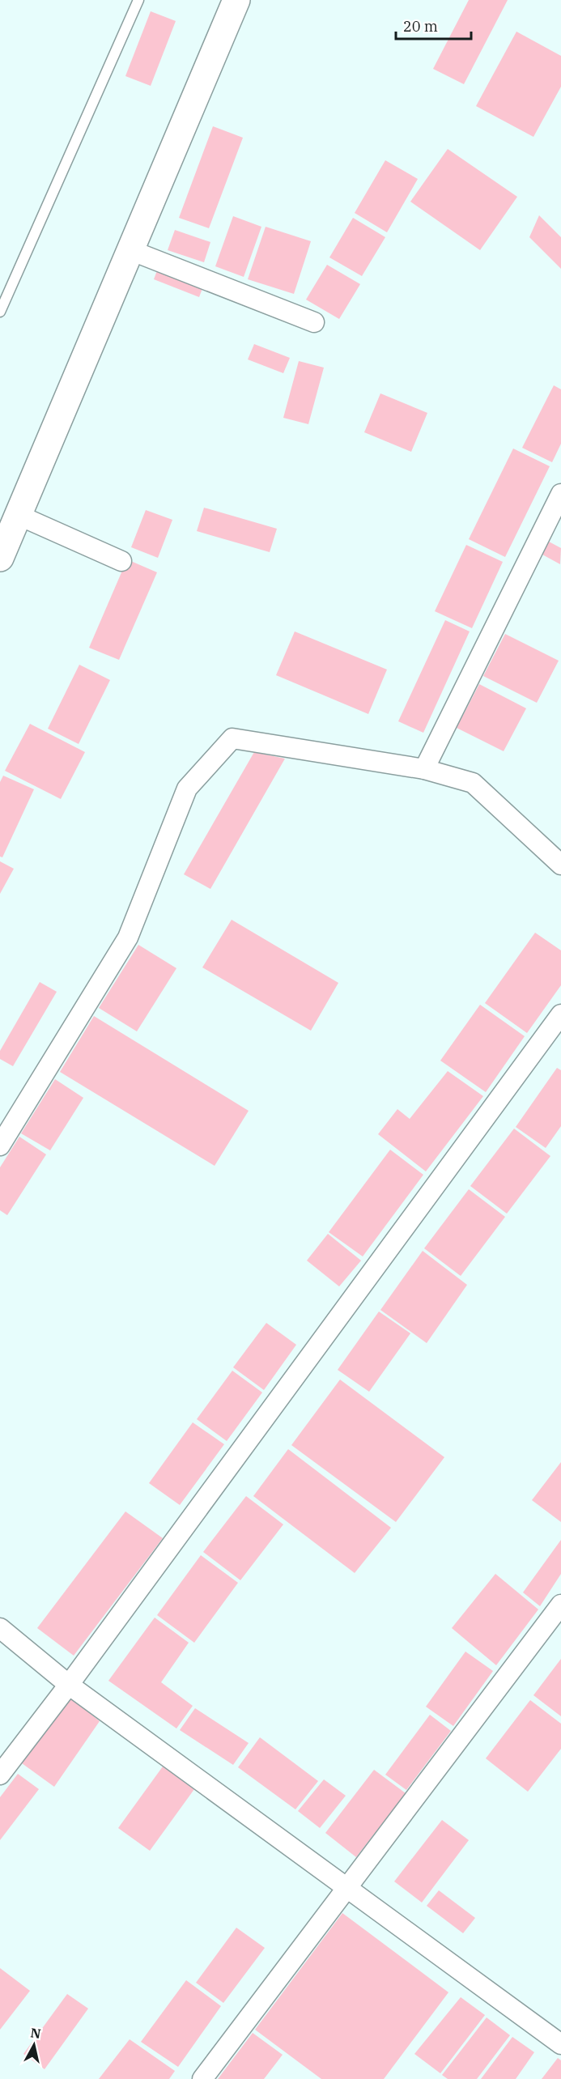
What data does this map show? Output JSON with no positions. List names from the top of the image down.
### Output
{
  "scale_bar": "20 m",
  "north": "top"
}
